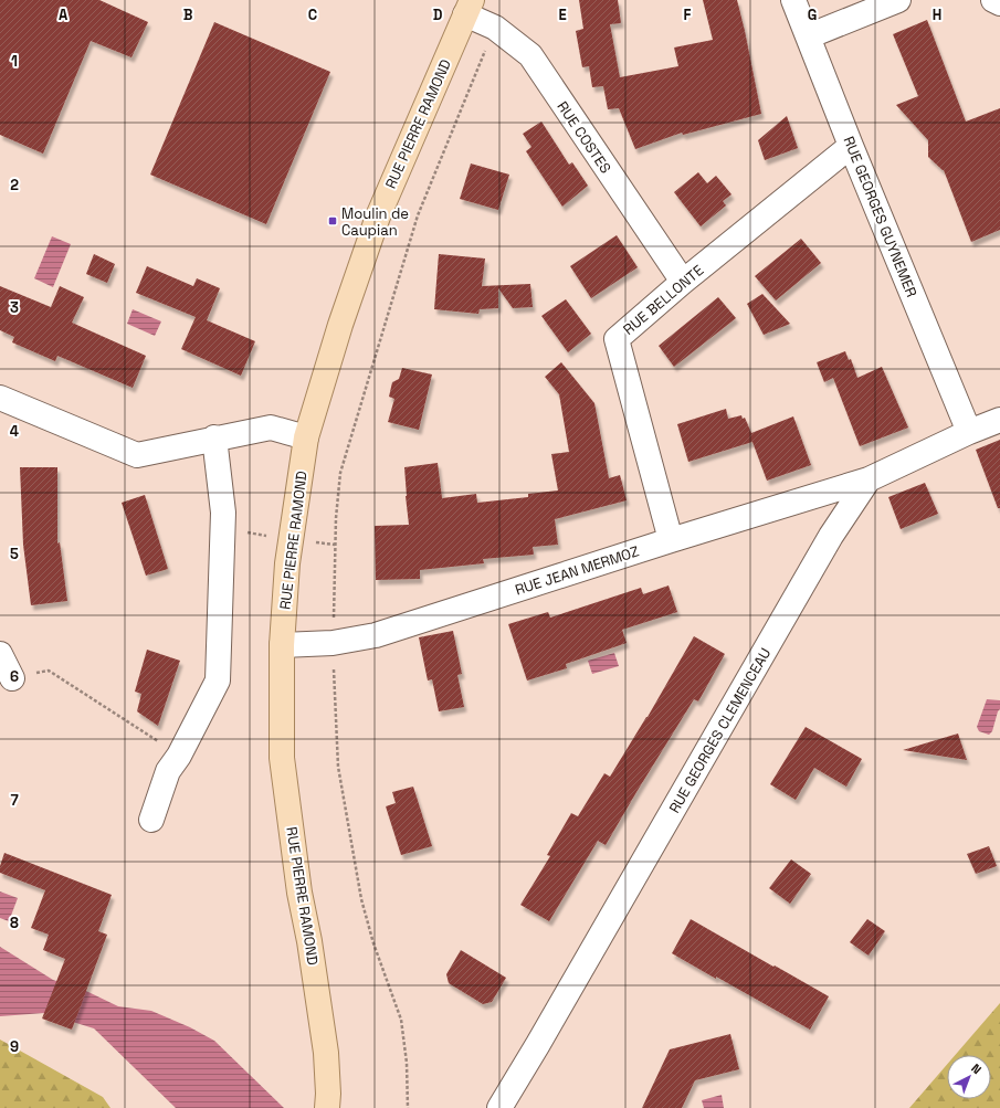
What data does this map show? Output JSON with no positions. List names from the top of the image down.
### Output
{
  "streets": {
    "main road": ["RUE PIERRE RAMOND"],
    "street": [
      "RUE COSTES",
      "RUE GEORGES GUYNEMER",
      "RUE BELLONTE",
      "RUE JEAN MERMOZ",
      "RUE GEORGES CLEMENCEAU"
    ]
  },
  "crossings": [
    ["RUE PIERRE RAMOND", "RUE COSTES"],
    ["RUE PIERRE RAMOND", "RUE JEAN MERMOZ"],
    ["RUE COSTES", "RUE BELLONTE"],
    ["RUE GEORGES GUYNEMER", "RUE BELLONTE"],
    ["RUE BELLONTE", "RUE JEAN MERMOZ"],
    ["RUE JEAN MERMOZ", "RUE GEORGES CLEMENCEAU"]
  ],
  "places": {
    "transit": ["Moulin de Caupian"]
  },
  "north": "top right",
  "grid": {
    "columns": [
      "A",
      "B",
      "C",
      "D",
      "E",
      "F",
      "G",
      "H"
    ],
    "rows": [
      "1",
      "2",
      "3",
      "4",
      "5",
      "6",
      "7",
      "8",
      "9"
    ]
  }
}
